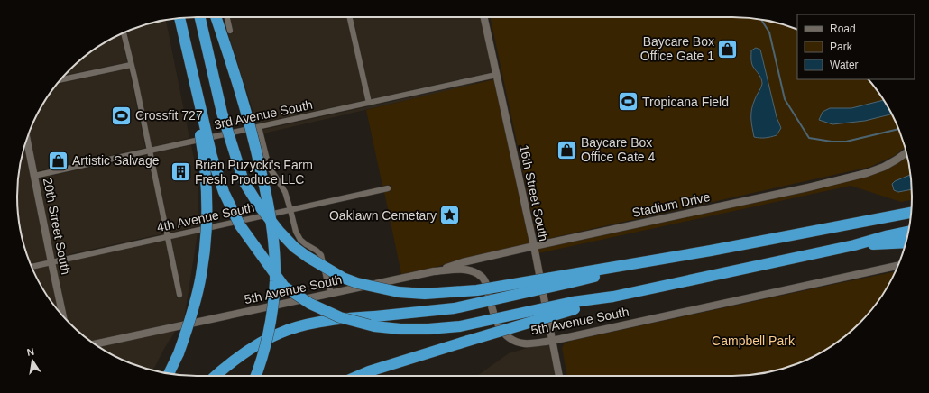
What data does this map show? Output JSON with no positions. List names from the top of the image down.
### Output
{
  "streets": {
    "street": [
      "3rd Avenue South",
      "16th Street South",
      "Stadium Drive",
      "4th Avenue South",
      "20th Street South",
      "5th Avenue South"
    ]
  },
  "crossings": [
    ["3rd Avenue South", "16th Street South"],
    ["3rd Avenue South", "20th Street South"],
    ["16th Street South", "Stadium Drive"],
    ["16th Street South", "5th Avenue South"],
    ["Stadium Drive", "5th Avenue South"],
    ["4th Avenue South", "20th Street South"]
  ],
  "parks": ["Campbell Park"],
  "places": {
    "shop": ["Baycare Box Office Gate 1", "Baycare Box Office Gate 4", "Artistic Salvage"],
    "sports": ["Tropicana Field", "Crossfit 727"],
    "building": ["Brian Puzycki's Farm Fresh Produce LLC"],
    "place": ["Oaklawn Cemetary"]
  },
  "legend": ["Road", "Park", "Water"],
  "north": "top"
}
